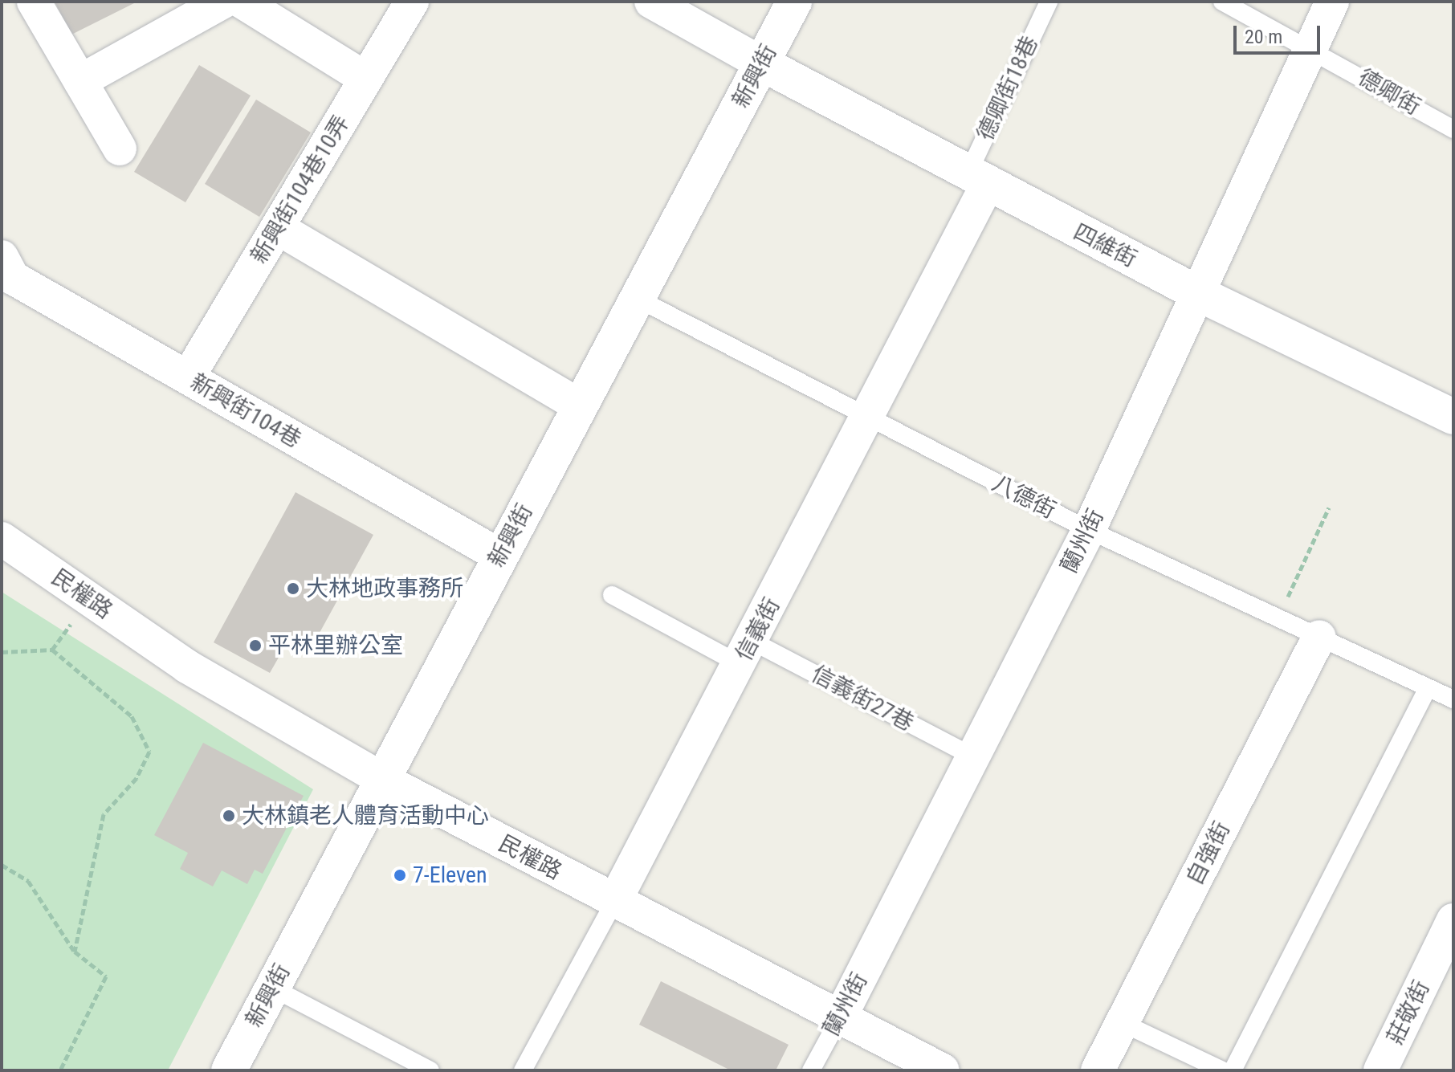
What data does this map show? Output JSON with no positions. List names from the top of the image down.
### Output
{
  "streets": {
    "main road": ["新興街", "四維街"],
    "street": [
      "新興街104巷10弄",
      "新興街104巷",
      "蘭州街",
      "民權路",
      "信義街",
      "自強街",
      "莊敬街"
    ],
    "lane": [
      "德卿街18巷",
      "德卿街",
      "八德街",
      "信義街27巷"
    ]
  },
  "crossings": [
    ["新興街", "四維街"],
    ["新興街", "新興街104巷"],
    ["新興街", "八德街"],
    ["新興街", "民權路"],
    ["德卿街18巷", "四維街"],
    ["德卿街18巷", "信義街"],
    ["德卿街", "蘭州街"],
    ["新興街104巷10弄", "新興街104巷"],
    ["四維街", "蘭州街"],
    ["四維街", "信義街"],
    ["八德街", "蘭州街"],
    ["八德街", "信義街"],
    ["八德街", "自強街"],
    ["蘭州街", "民權路"],
    ["蘭州街", "信義街27巷"],
    ["民權路", "信義街"],
    ["信義街", "信義街27巷"]
  ],
  "places": [
    "大林地政事務所",
    "平林里辦公室",
    "大林鎮老人體育活動中心",
    "7-Eleven"
  ],
  "scale_bar": "20 m"
}
